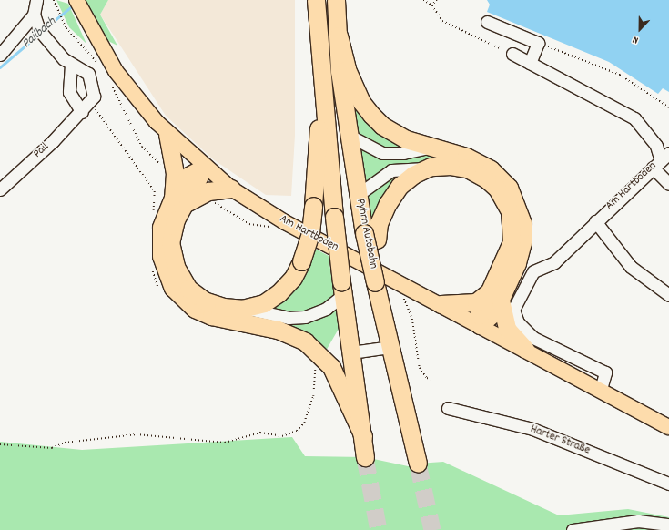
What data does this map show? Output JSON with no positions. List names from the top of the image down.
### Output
{
  "streets": {
    "highway": ["Pyhrn Autobahn"],
    "main road": ["Am Hartboden"],
    "street": ["Pail", "Harter Straße"]
  },
  "water": ["Pailbach"],
  "north": "bottom"
}
